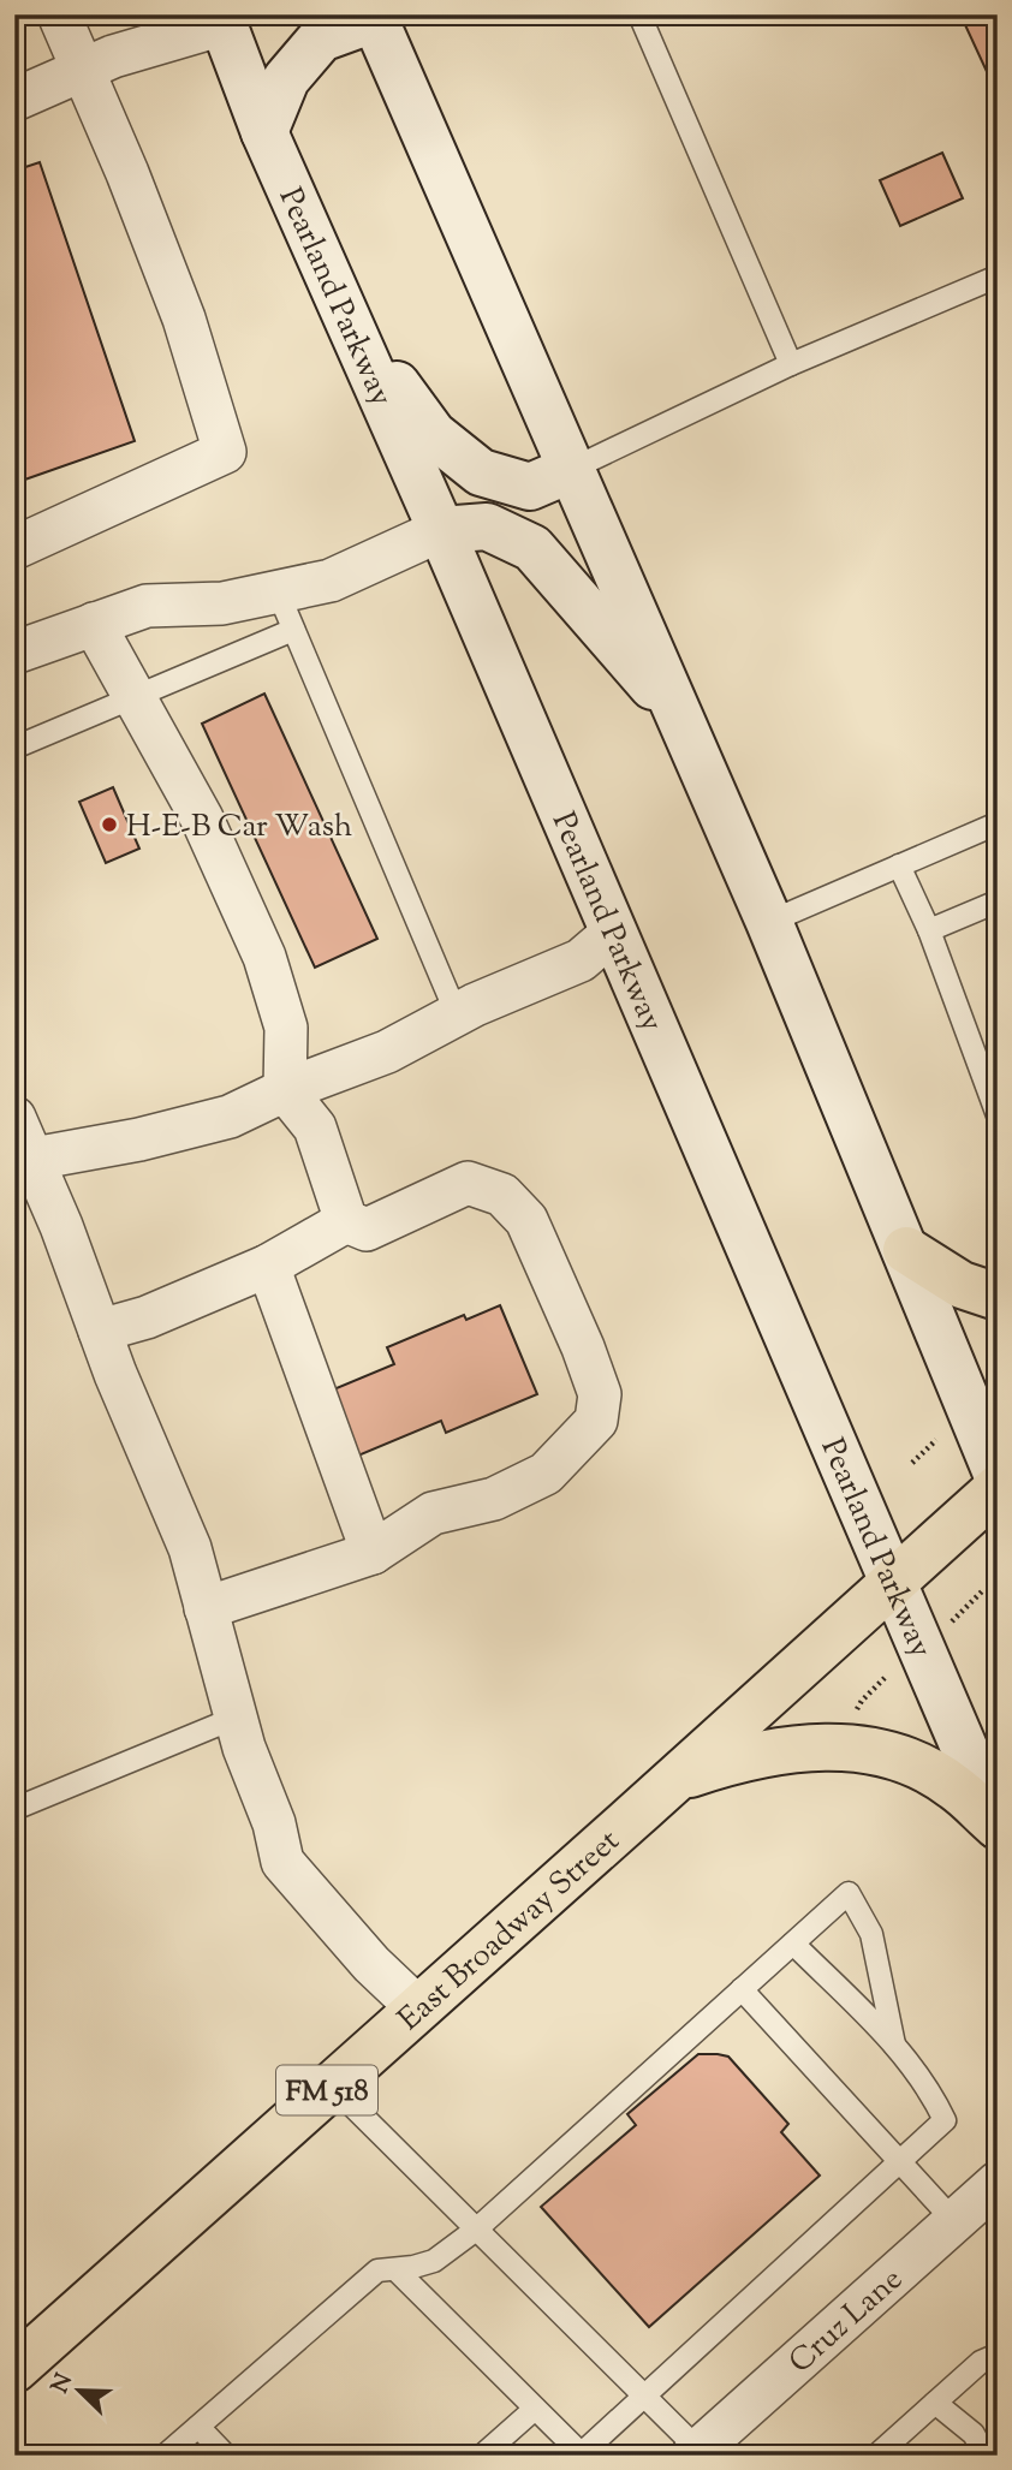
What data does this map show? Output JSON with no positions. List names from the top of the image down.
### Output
{
  "streets": {
    "main road": ["Pearland Parkway", "East Broadway Street", "FM 518"],
    "street": ["Cruz Lane"]
  },
  "crossings": [
    ["Pearland Parkway", "East Broadway Street"]
  ],
  "places": ["H-E-B Car Wash"],
  "north": "top left"
}
